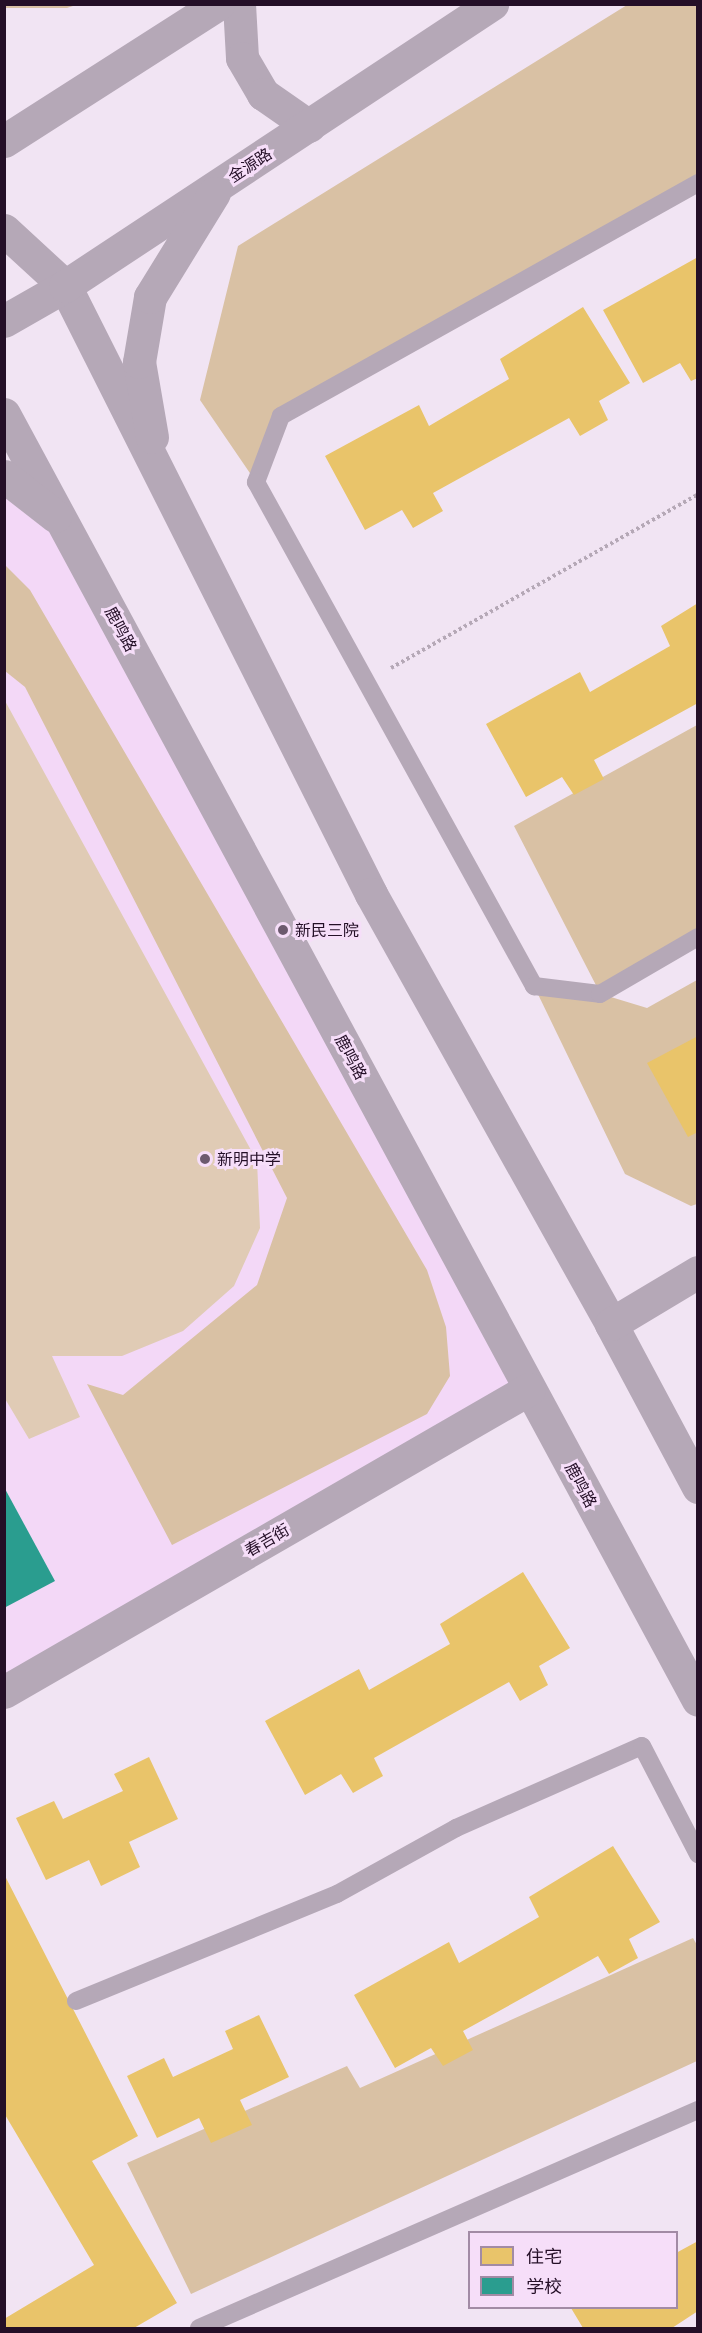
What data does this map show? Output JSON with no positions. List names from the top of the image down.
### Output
{
  "streets": {
    "main road": ["金源路", "鹿鸣路", "春吉街"]
  },
  "crossings": [
    ["鹿鸣路", "春吉街"]
  ],
  "places": ["新民三院", "新明中学"],
  "legend": ["住宅", "学校"]
}
